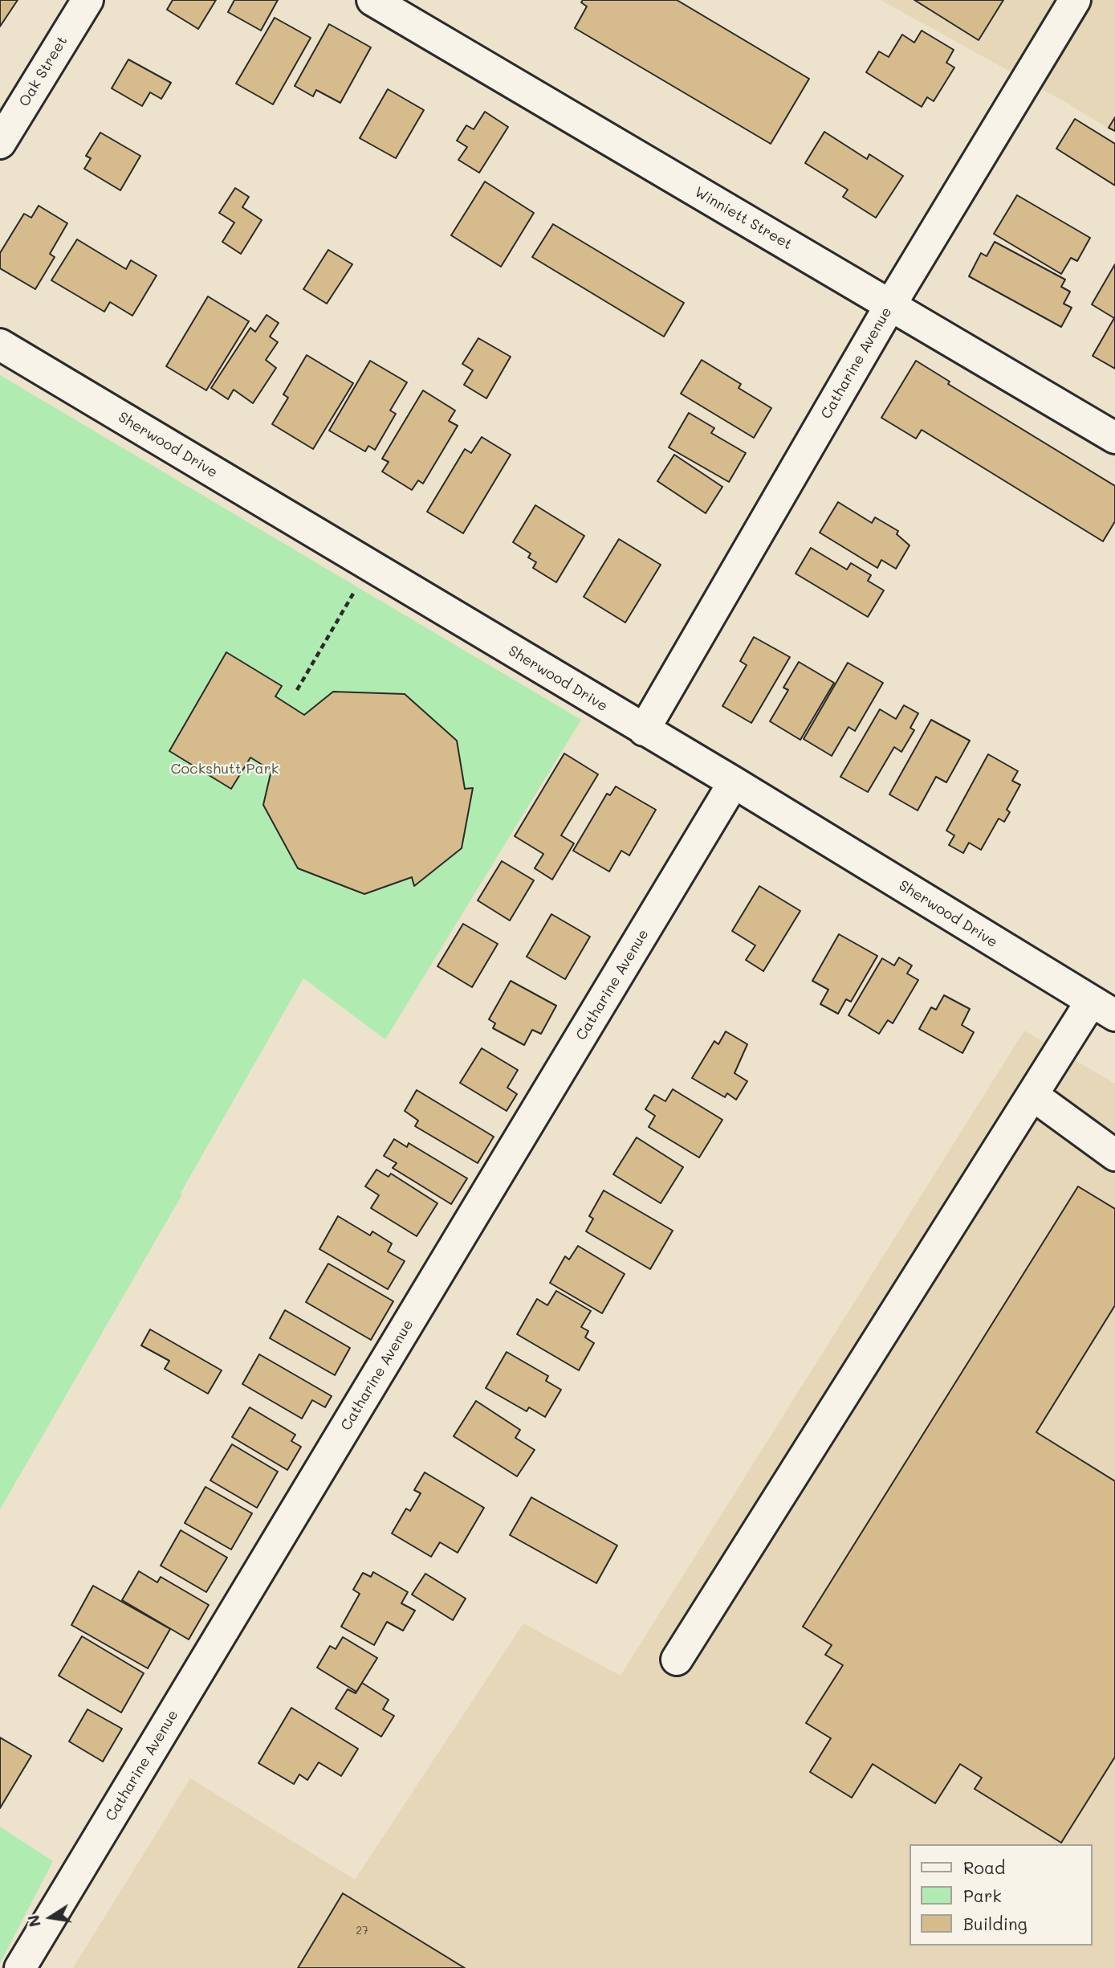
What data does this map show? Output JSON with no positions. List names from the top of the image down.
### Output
{
  "streets": {
    "street": [
      "Oak Street",
      "Winniett Street",
      "Catharine Avenue",
      "Sherwood Drive"
    ]
  },
  "crossings": [
    ["Winniett Street", "Catharine Avenue"],
    ["Catharine Avenue", "Sherwood Drive"]
  ],
  "parks": ["Cockshutt Park"],
  "house_numbers": ["27"],
  "legend": ["Road", "Park", "Building"],
  "north": "left"
}
